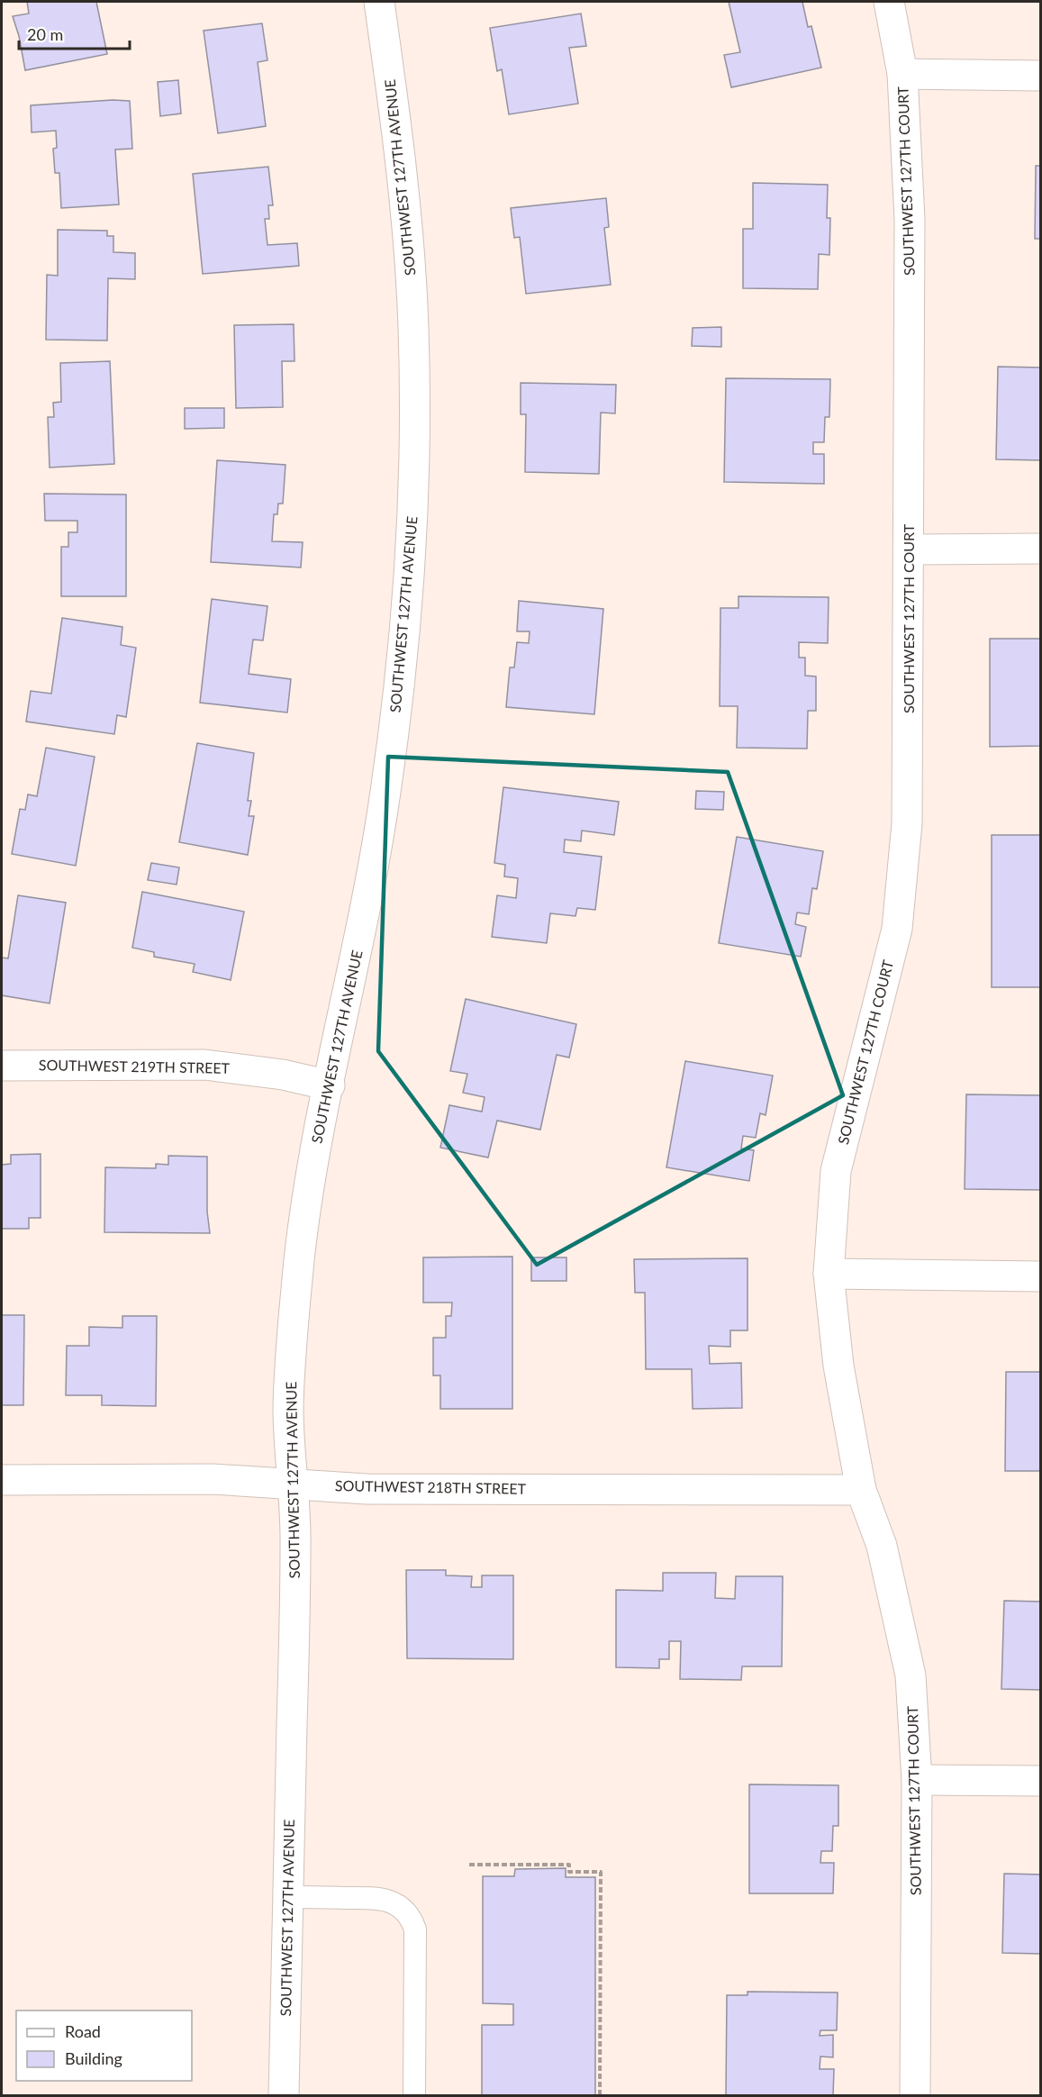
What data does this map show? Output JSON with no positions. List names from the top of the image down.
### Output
{
  "streets": {
    "street": [
      "SOUTHWEST 127TH AVENUE",
      "SOUTHWEST 127TH COURT",
      "SOUTHWEST 219TH STREET",
      "SOUTHWEST 218TH STREET"
    ]
  },
  "crossings": [
    ["SOUTHWEST 127TH AVENUE", "SOUTHWEST 219TH STREET"],
    ["SOUTHWEST 127TH AVENUE", "SOUTHWEST 218TH STREET"],
    ["SOUTHWEST 127TH COURT", "SOUTHWEST 218TH STREET"]
  ],
  "legend": ["Road", "Building"],
  "scale_bar": "20 m"
}
